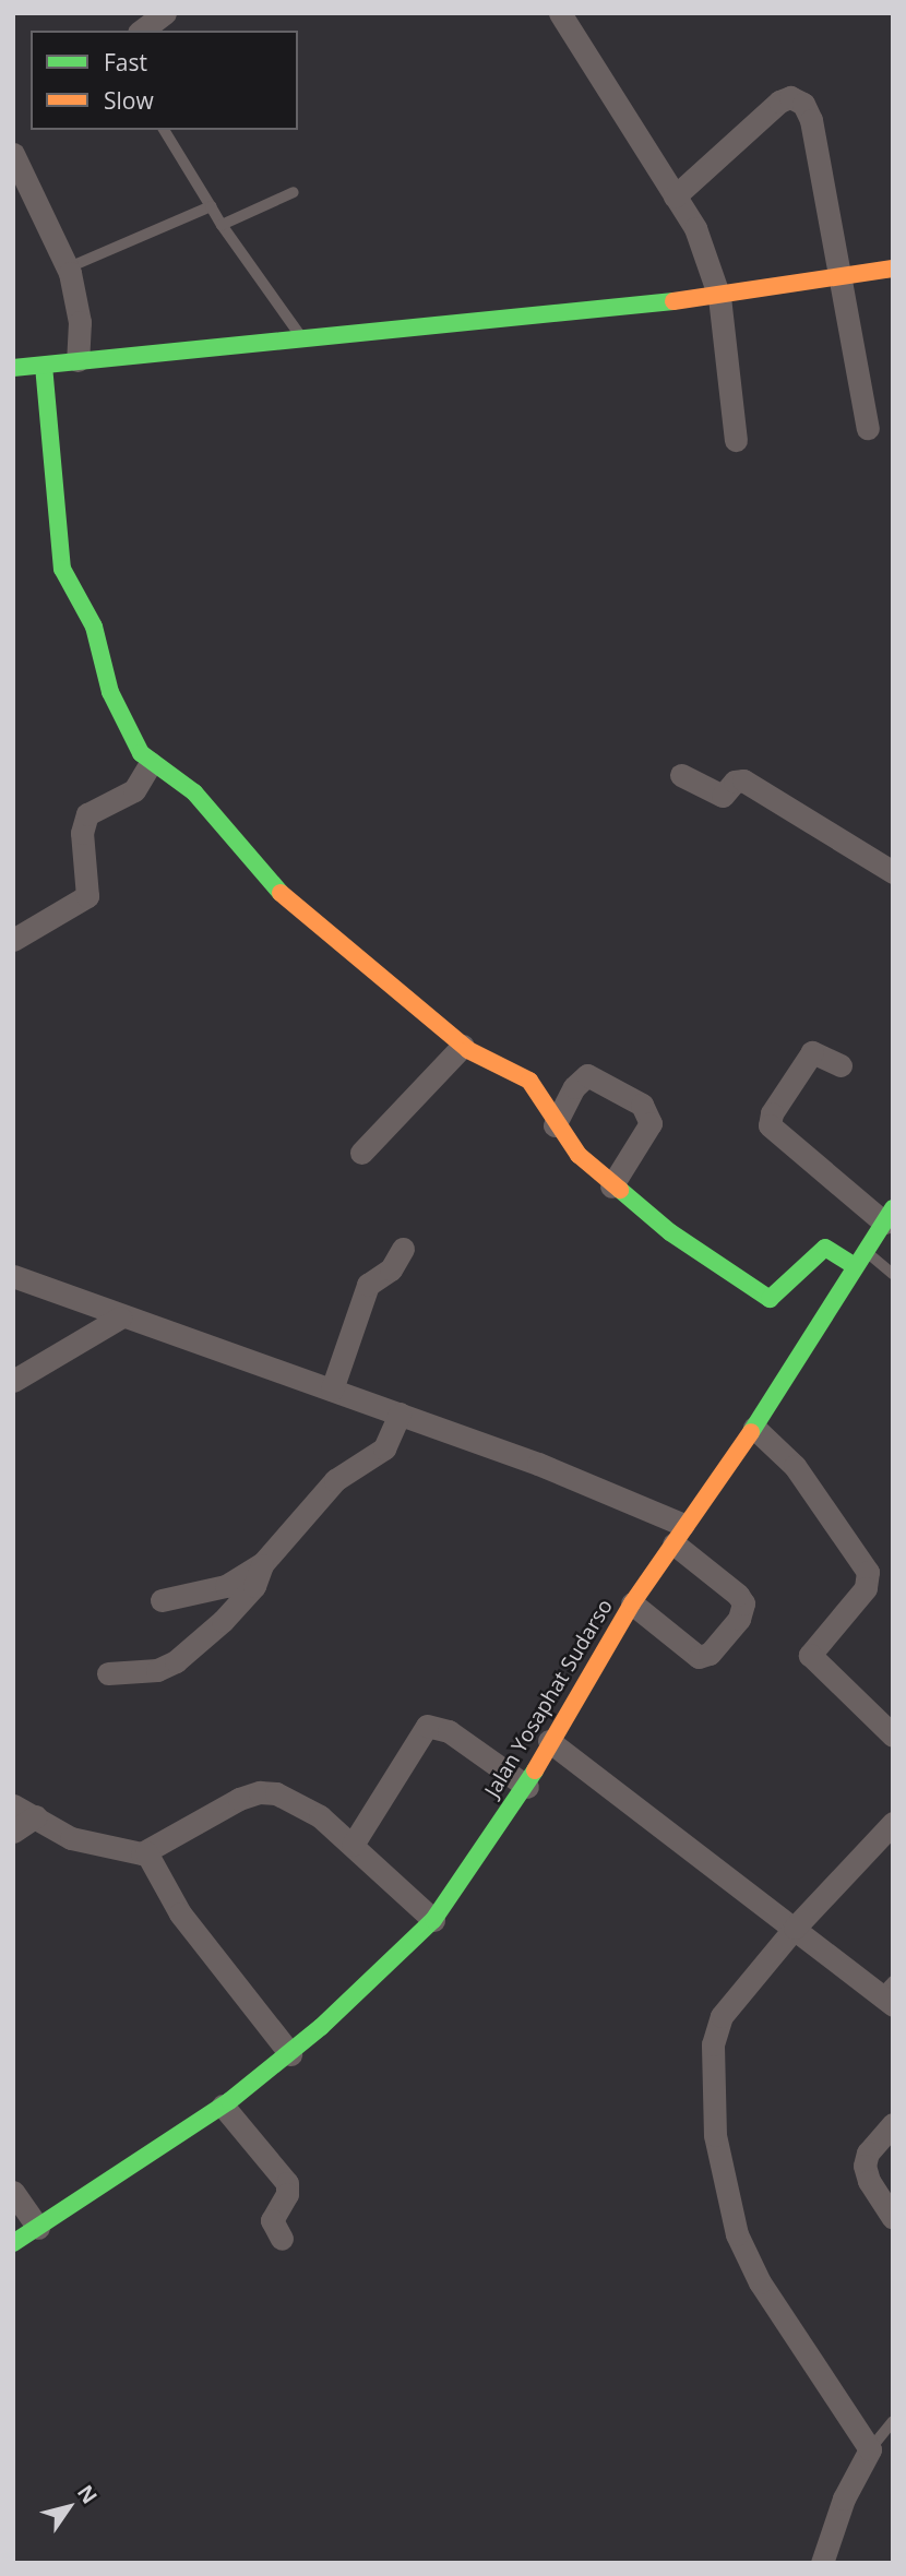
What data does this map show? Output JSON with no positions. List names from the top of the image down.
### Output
{
  "streets": {
    "street": ["Jalan Yosaphat Sudarso"]
  },
  "legend": ["Fast", "Slow"],
  "north": "top right"
}
